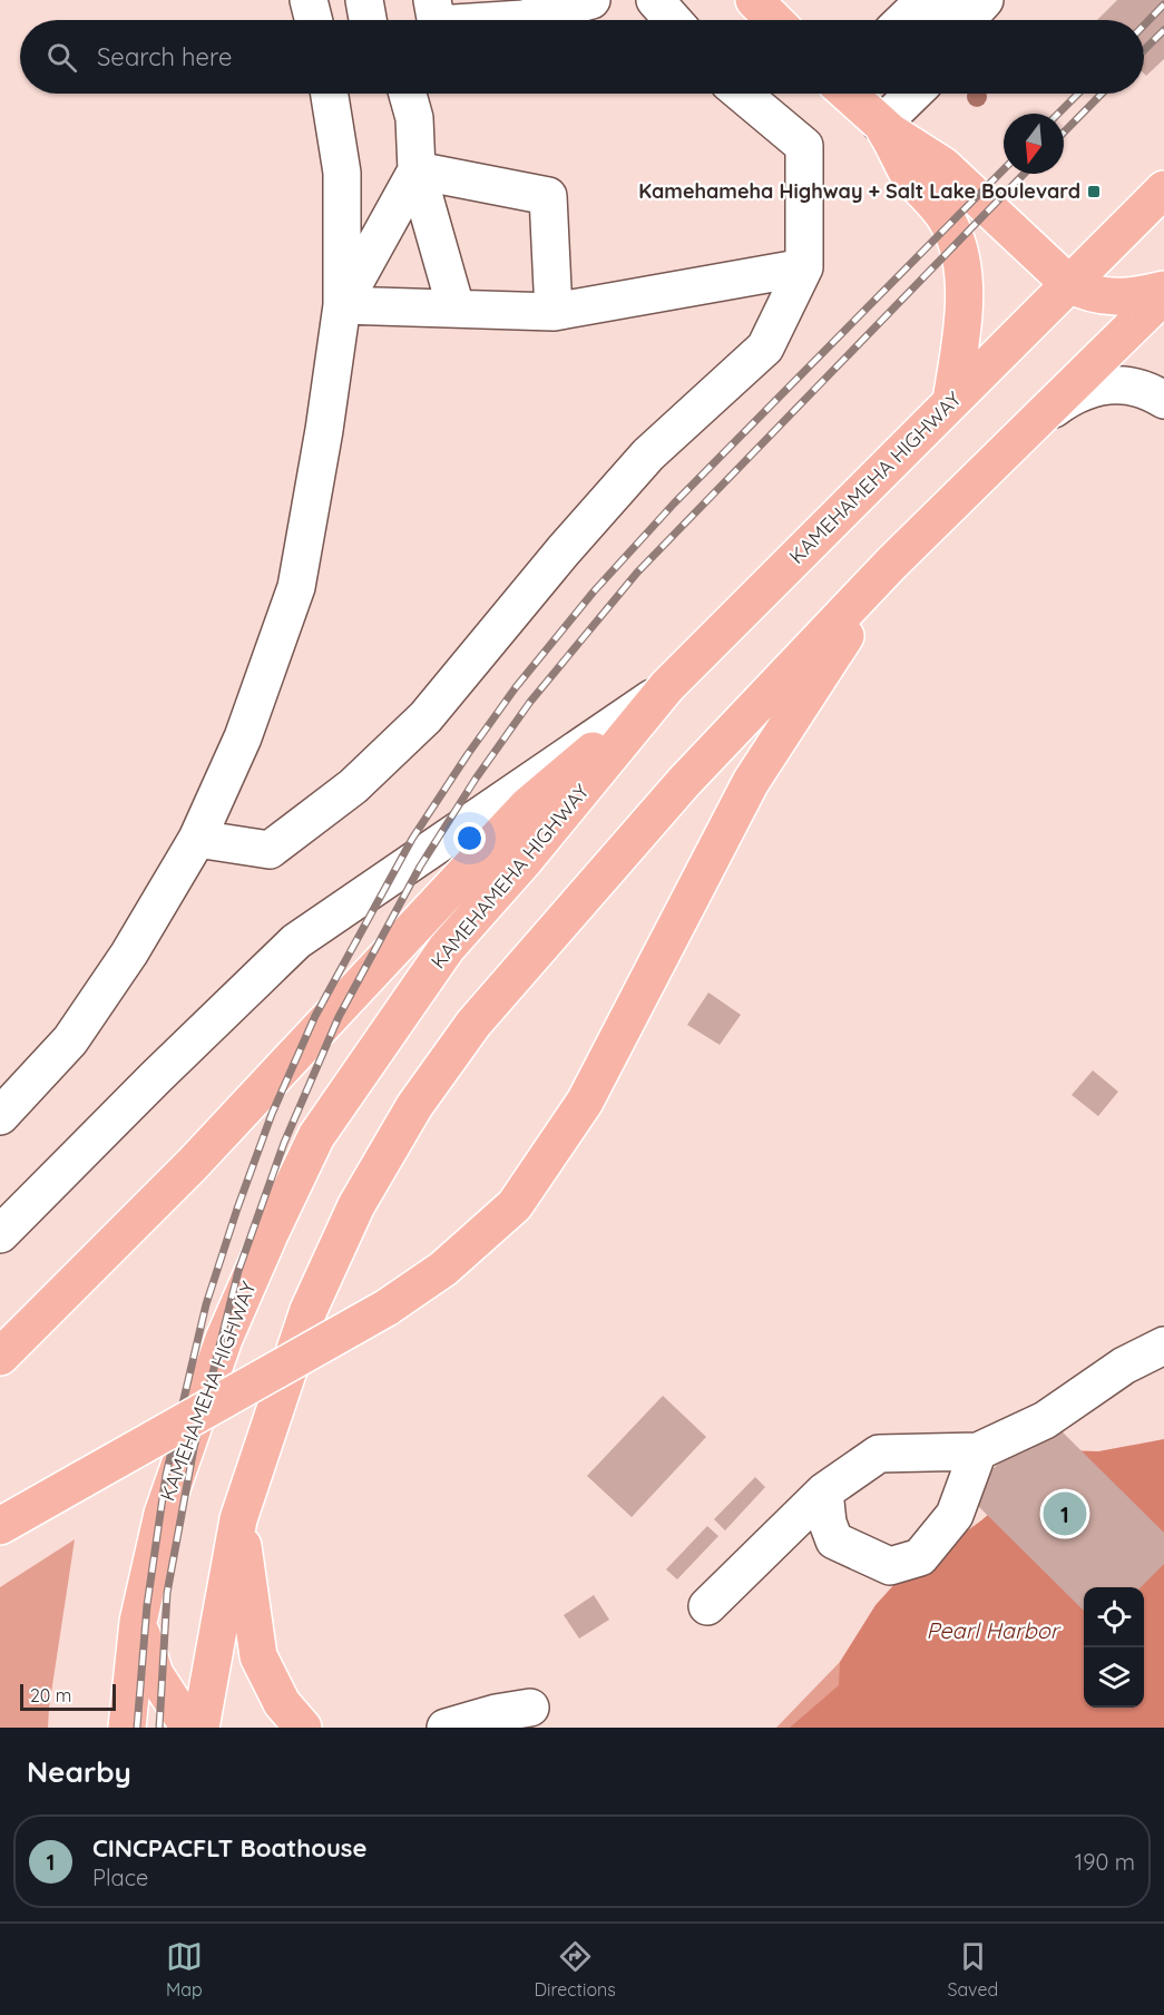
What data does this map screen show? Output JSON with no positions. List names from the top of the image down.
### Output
{
  "streets": {
    "main road": ["KAMEHAMEHA HIGHWAY"]
  },
  "water": ["Pearl Harbor"],
  "places": {
    "transit": ["Kamehameha Highway + Salt Lake Boulevard"]
  },
  "scale_bar": "20 m",
  "north": "bottom",
  "page": {
    "search": "Search here",
    "pins": "1",
    "scale": "20 m",
    "heading": "Nearby",
    "list": [
      {
        "mark": "1",
        "name": "CINCPACFLT Boathouse",
        "note": "Place",
        "value": "190 m"
      }
    ],
    "nav": ["Map", "Directions", "Saved"]
  }
}
